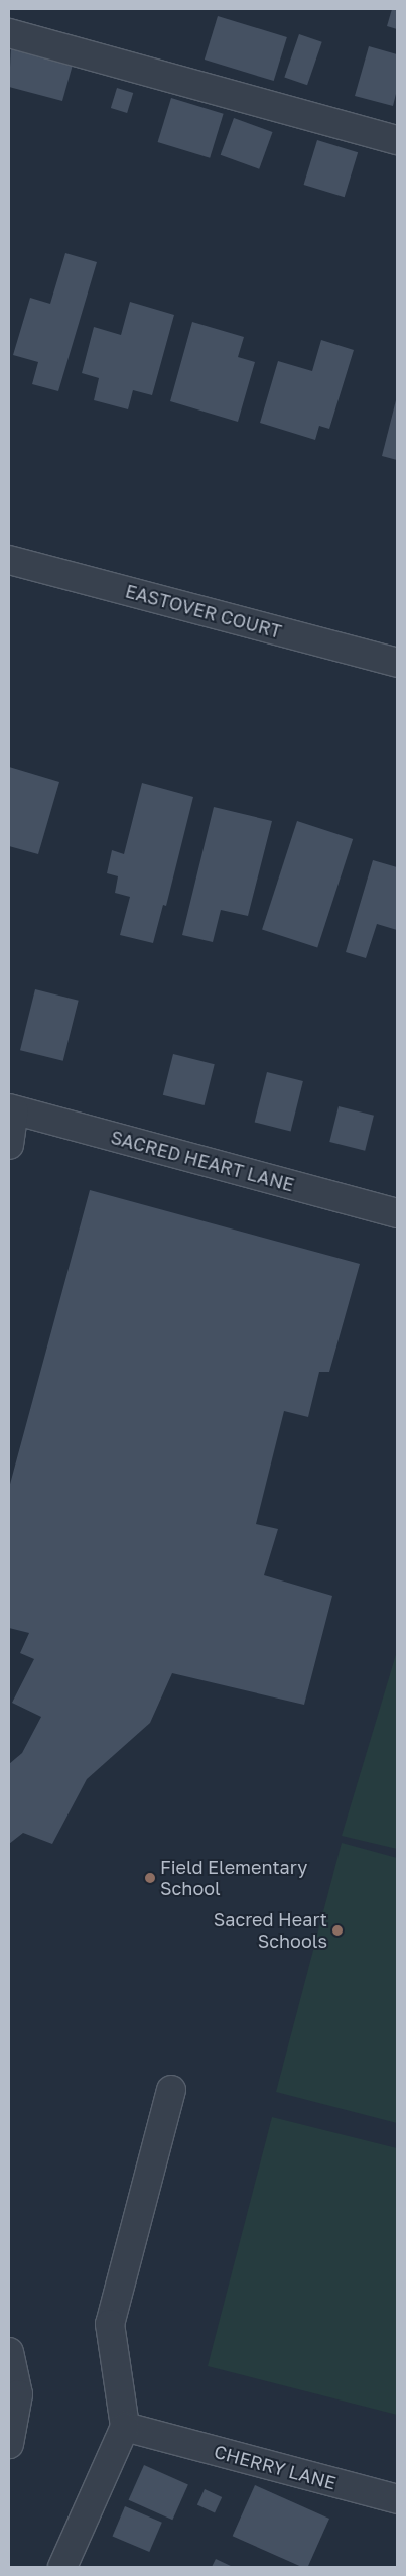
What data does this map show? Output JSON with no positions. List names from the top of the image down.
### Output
{
  "streets": {
    "street": ["EASTOVER COURT", "SACRED HEART LANE", "CHERRY LANE"]
  },
  "places": ["Field Elementary School", "Sacred Heart Schools"]
}
